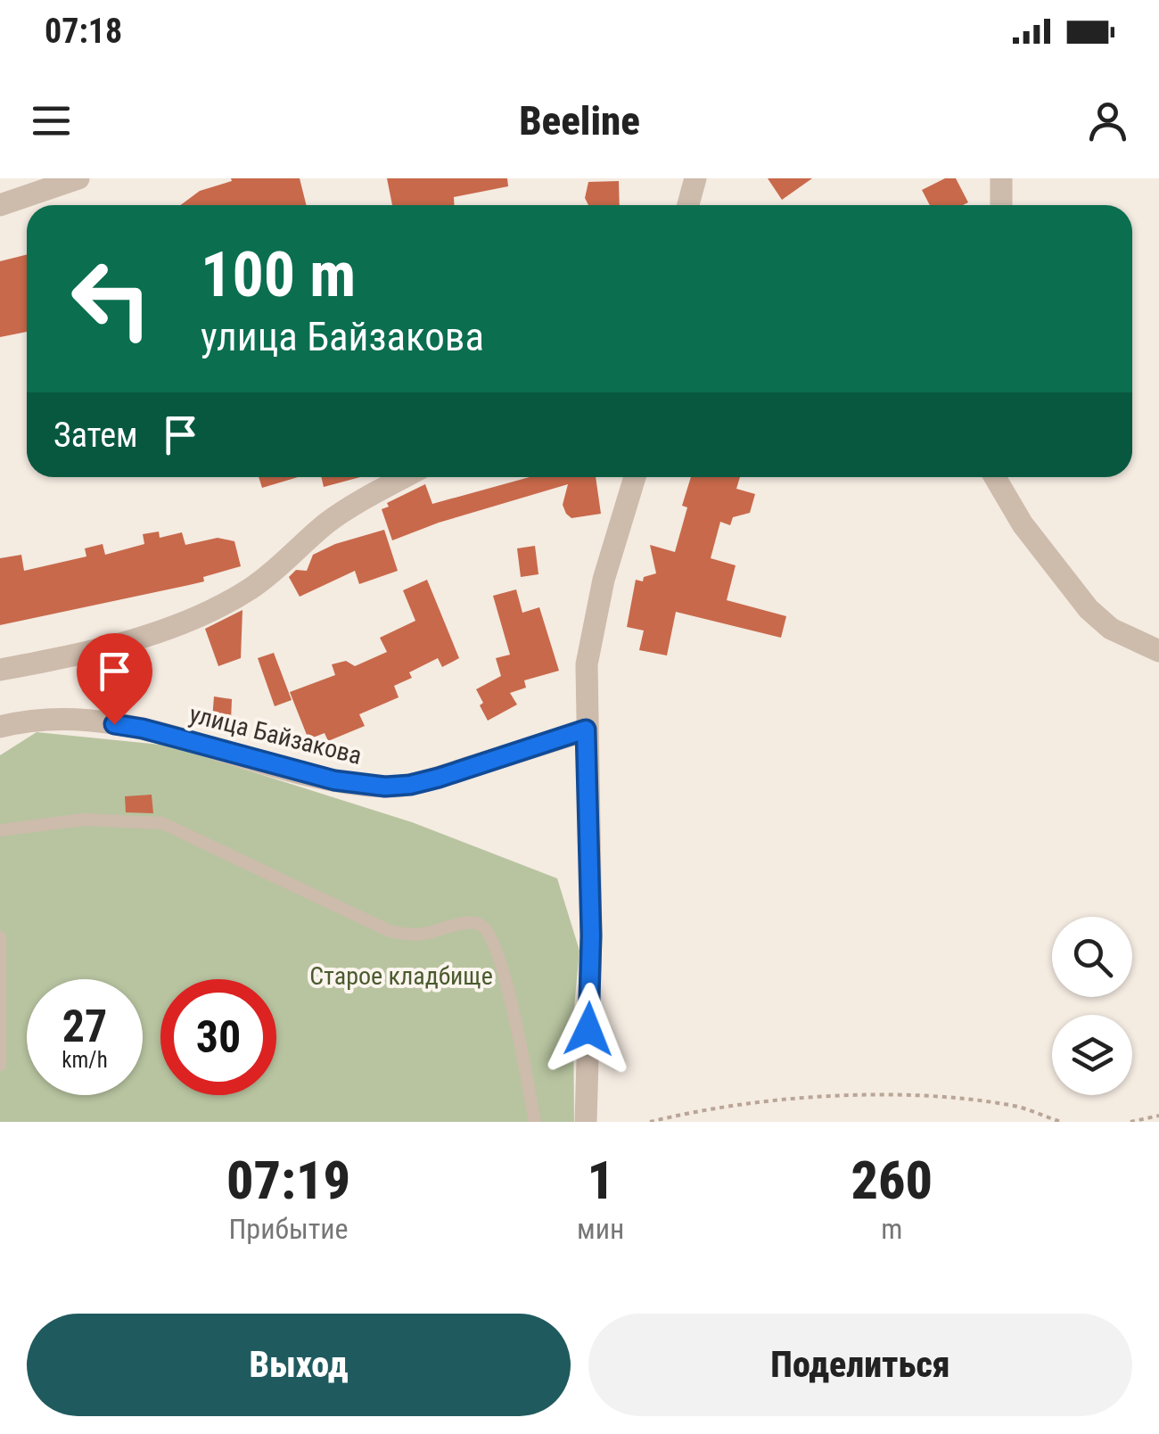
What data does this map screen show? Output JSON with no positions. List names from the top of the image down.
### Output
{
  "streets": {
    "street": ["улица Байзакова"]
  },
  "parks": ["Старое кладбище"],
  "page": {
    "status": "07:18",
    "header": "Beeline",
    "turn": ["100 m", "улица Байзакова"],
    "then": "Затем",
    "speed": "27 km/h",
    "limit": "30",
    "eta": [
      "07:19",
      "Прибытие",
      "1",
      "мин",
      "260",
      "m"
    ],
    "buttons": ["Выход", "Поделиться"]
  }
}
